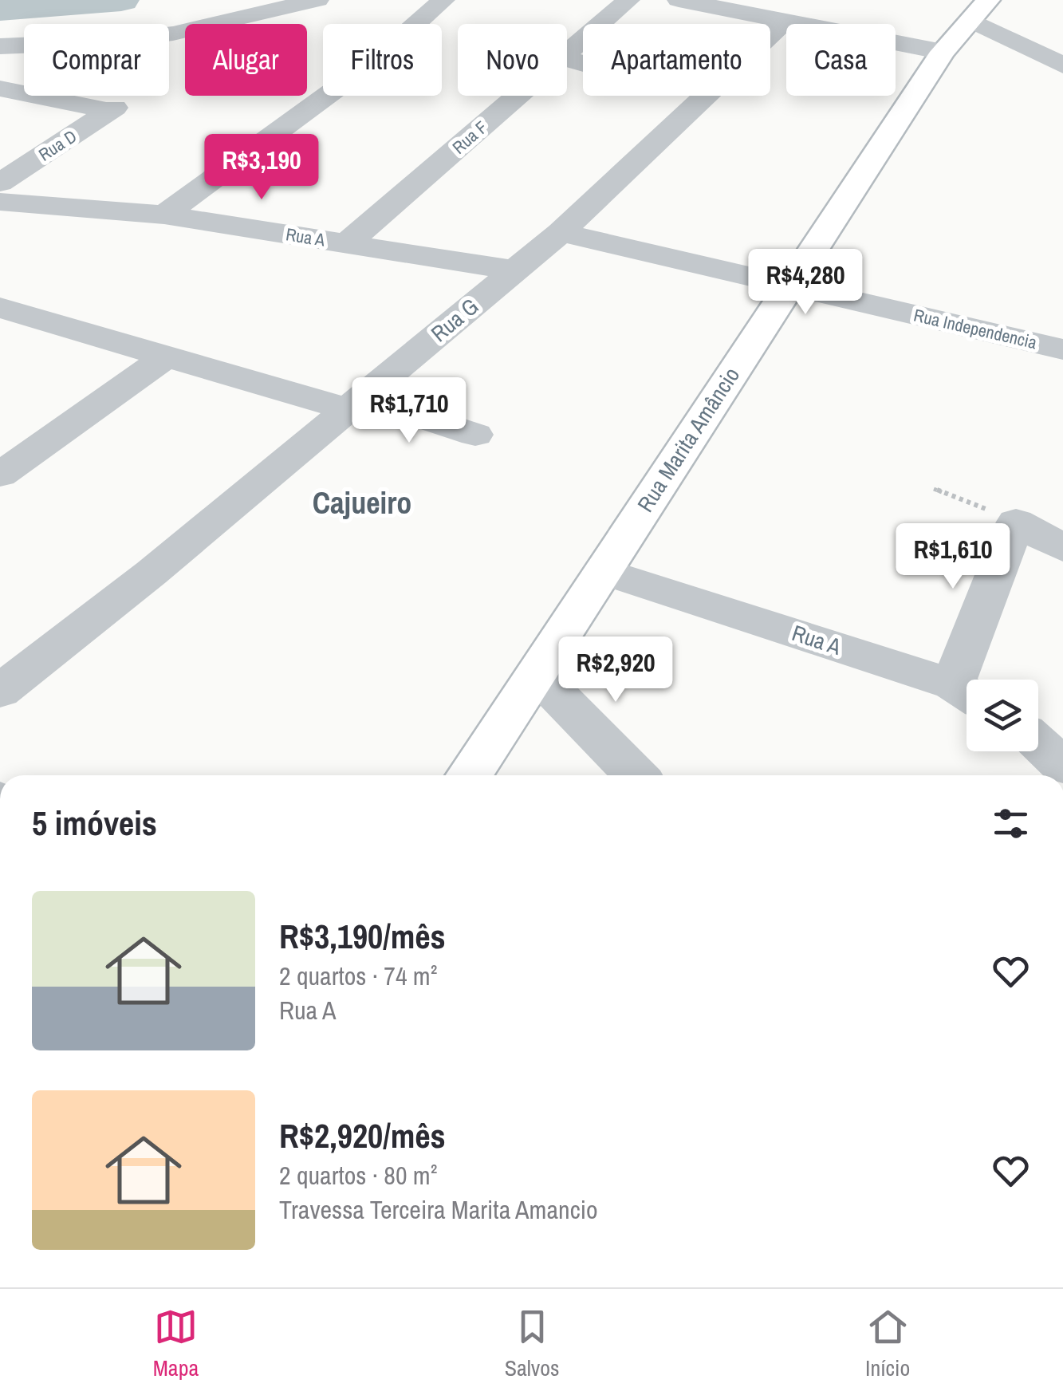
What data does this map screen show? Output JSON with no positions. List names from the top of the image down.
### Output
{
  "streets": {
    "street": [
      "Rua F",
      "Rua D",
      "Rua A",
      "Rua G",
      "Rua Independencia",
      "Rua Marita Amâncio"
    ]
  },
  "crossings": [
    ["Rua F", "Rua A"],
    ["Rua A", "Rua G"],
    ["Rua A", "Rua Marita Amâncio"],
    ["Rua G", "Rua Independencia"],
    ["Rua Independencia", "Rua Marita Amâncio"]
  ],
  "districts": ["Cajueiro"],
  "page": {
    "chip": [
      "Comprar",
      "Alugar",
      "Filtros",
      "Novo",
      "Apartamento",
      "Casa"
    ],
    "price": [
      "R$3,190",
      "R$4,280",
      "R$1,710",
      "R$1,610",
      "R$2,920"
    ],
    "heading": "5 imóveis",
    "list": [
      {
        "name": "R$3,190/mês",
        "note": "2 quartos · 74 m² · Rua A"
      },
      {
        "name": "R$2,920/mês",
        "note": "2 quartos · 80 m² · Travessa Terceira Marita Amancio"
      }
    ],
    "tabs": ["Mapa", "Salvos", "Início"]
  }
}
